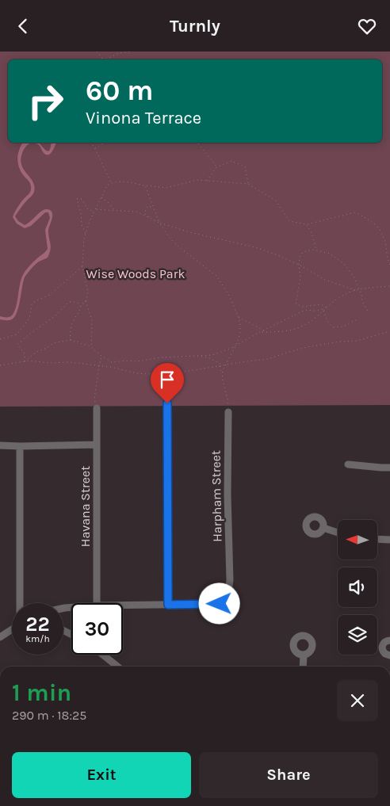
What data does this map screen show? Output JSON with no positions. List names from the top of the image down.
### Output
{
  "streets": {
    "street": ["Harpham Street", "Havana Street"]
  },
  "parks": ["Wise Woods Park"],
  "north": "left",
  "page": {
    "header": "Turnly",
    "turn": ["60 m", "Vinona Terrace"],
    "speed": "22 km/h",
    "limit": "30",
    "heading": ["1 min", "290 m · 18:25"],
    "buttons": ["Exit", "Share"]
  }
}
